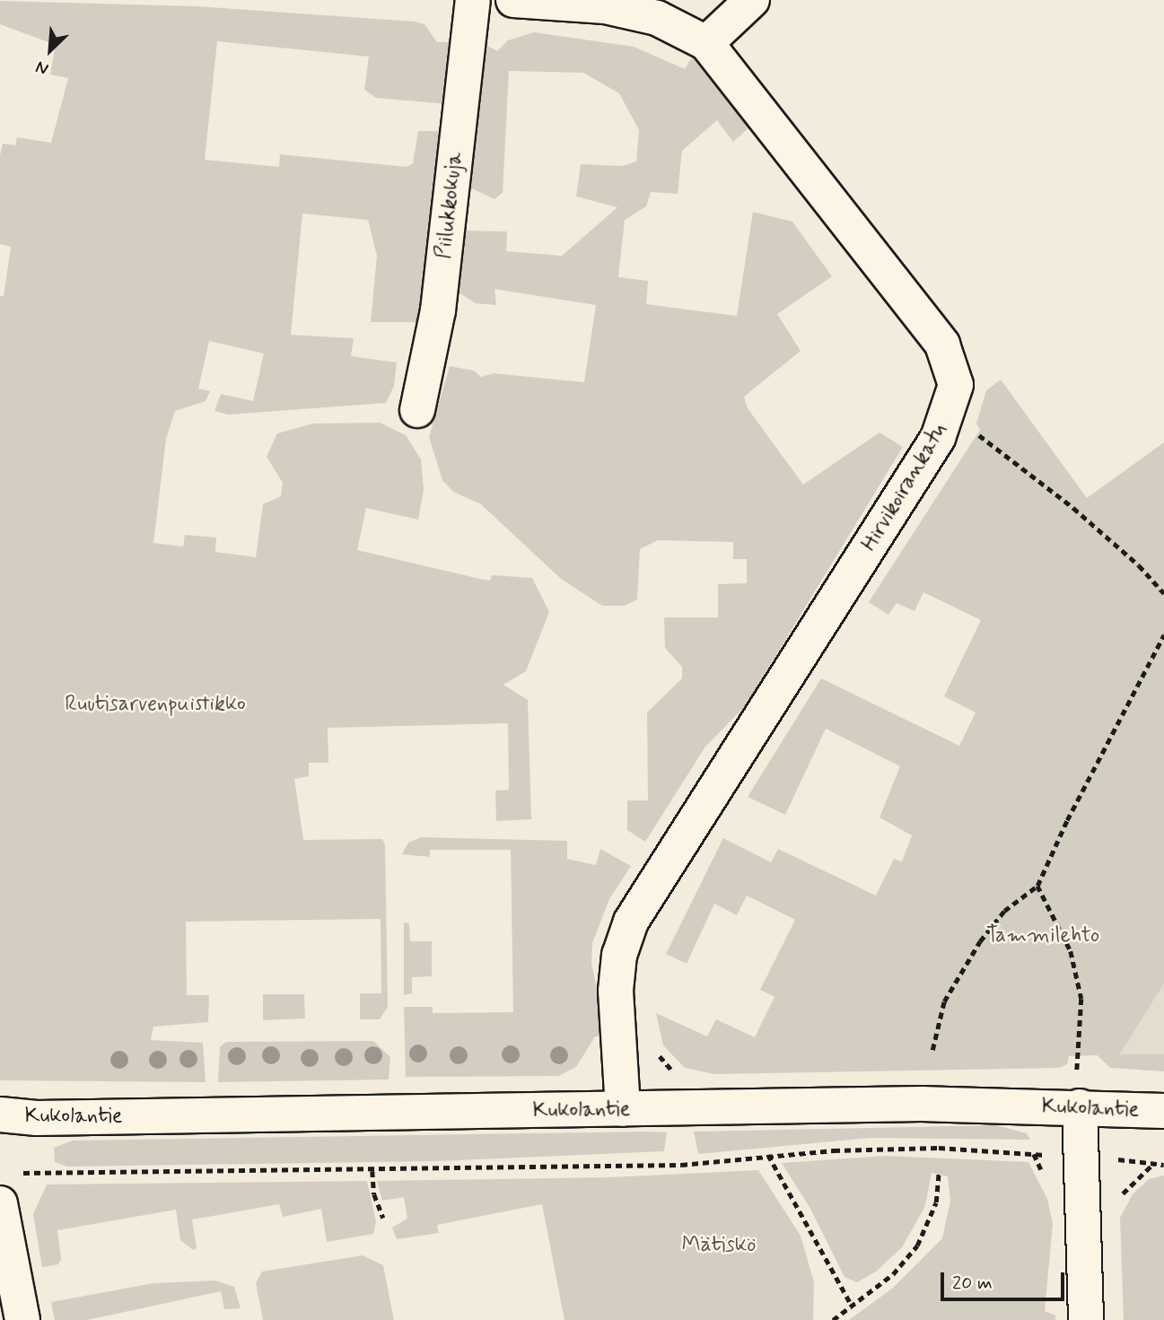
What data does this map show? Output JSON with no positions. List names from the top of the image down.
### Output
{
  "streets": {
    "street": ["Piilukkokuja", "Hirvikoirankatu", "Kukolantie"]
  },
  "crossings": [
    ["Hirvikoirankatu", "Kukolantie"]
  ],
  "parks": ["Ruutisarvenpuistikko", "Tammilehto", "Mätiskö"],
  "scale_bar": "20 m",
  "north": "bottom left"
}
